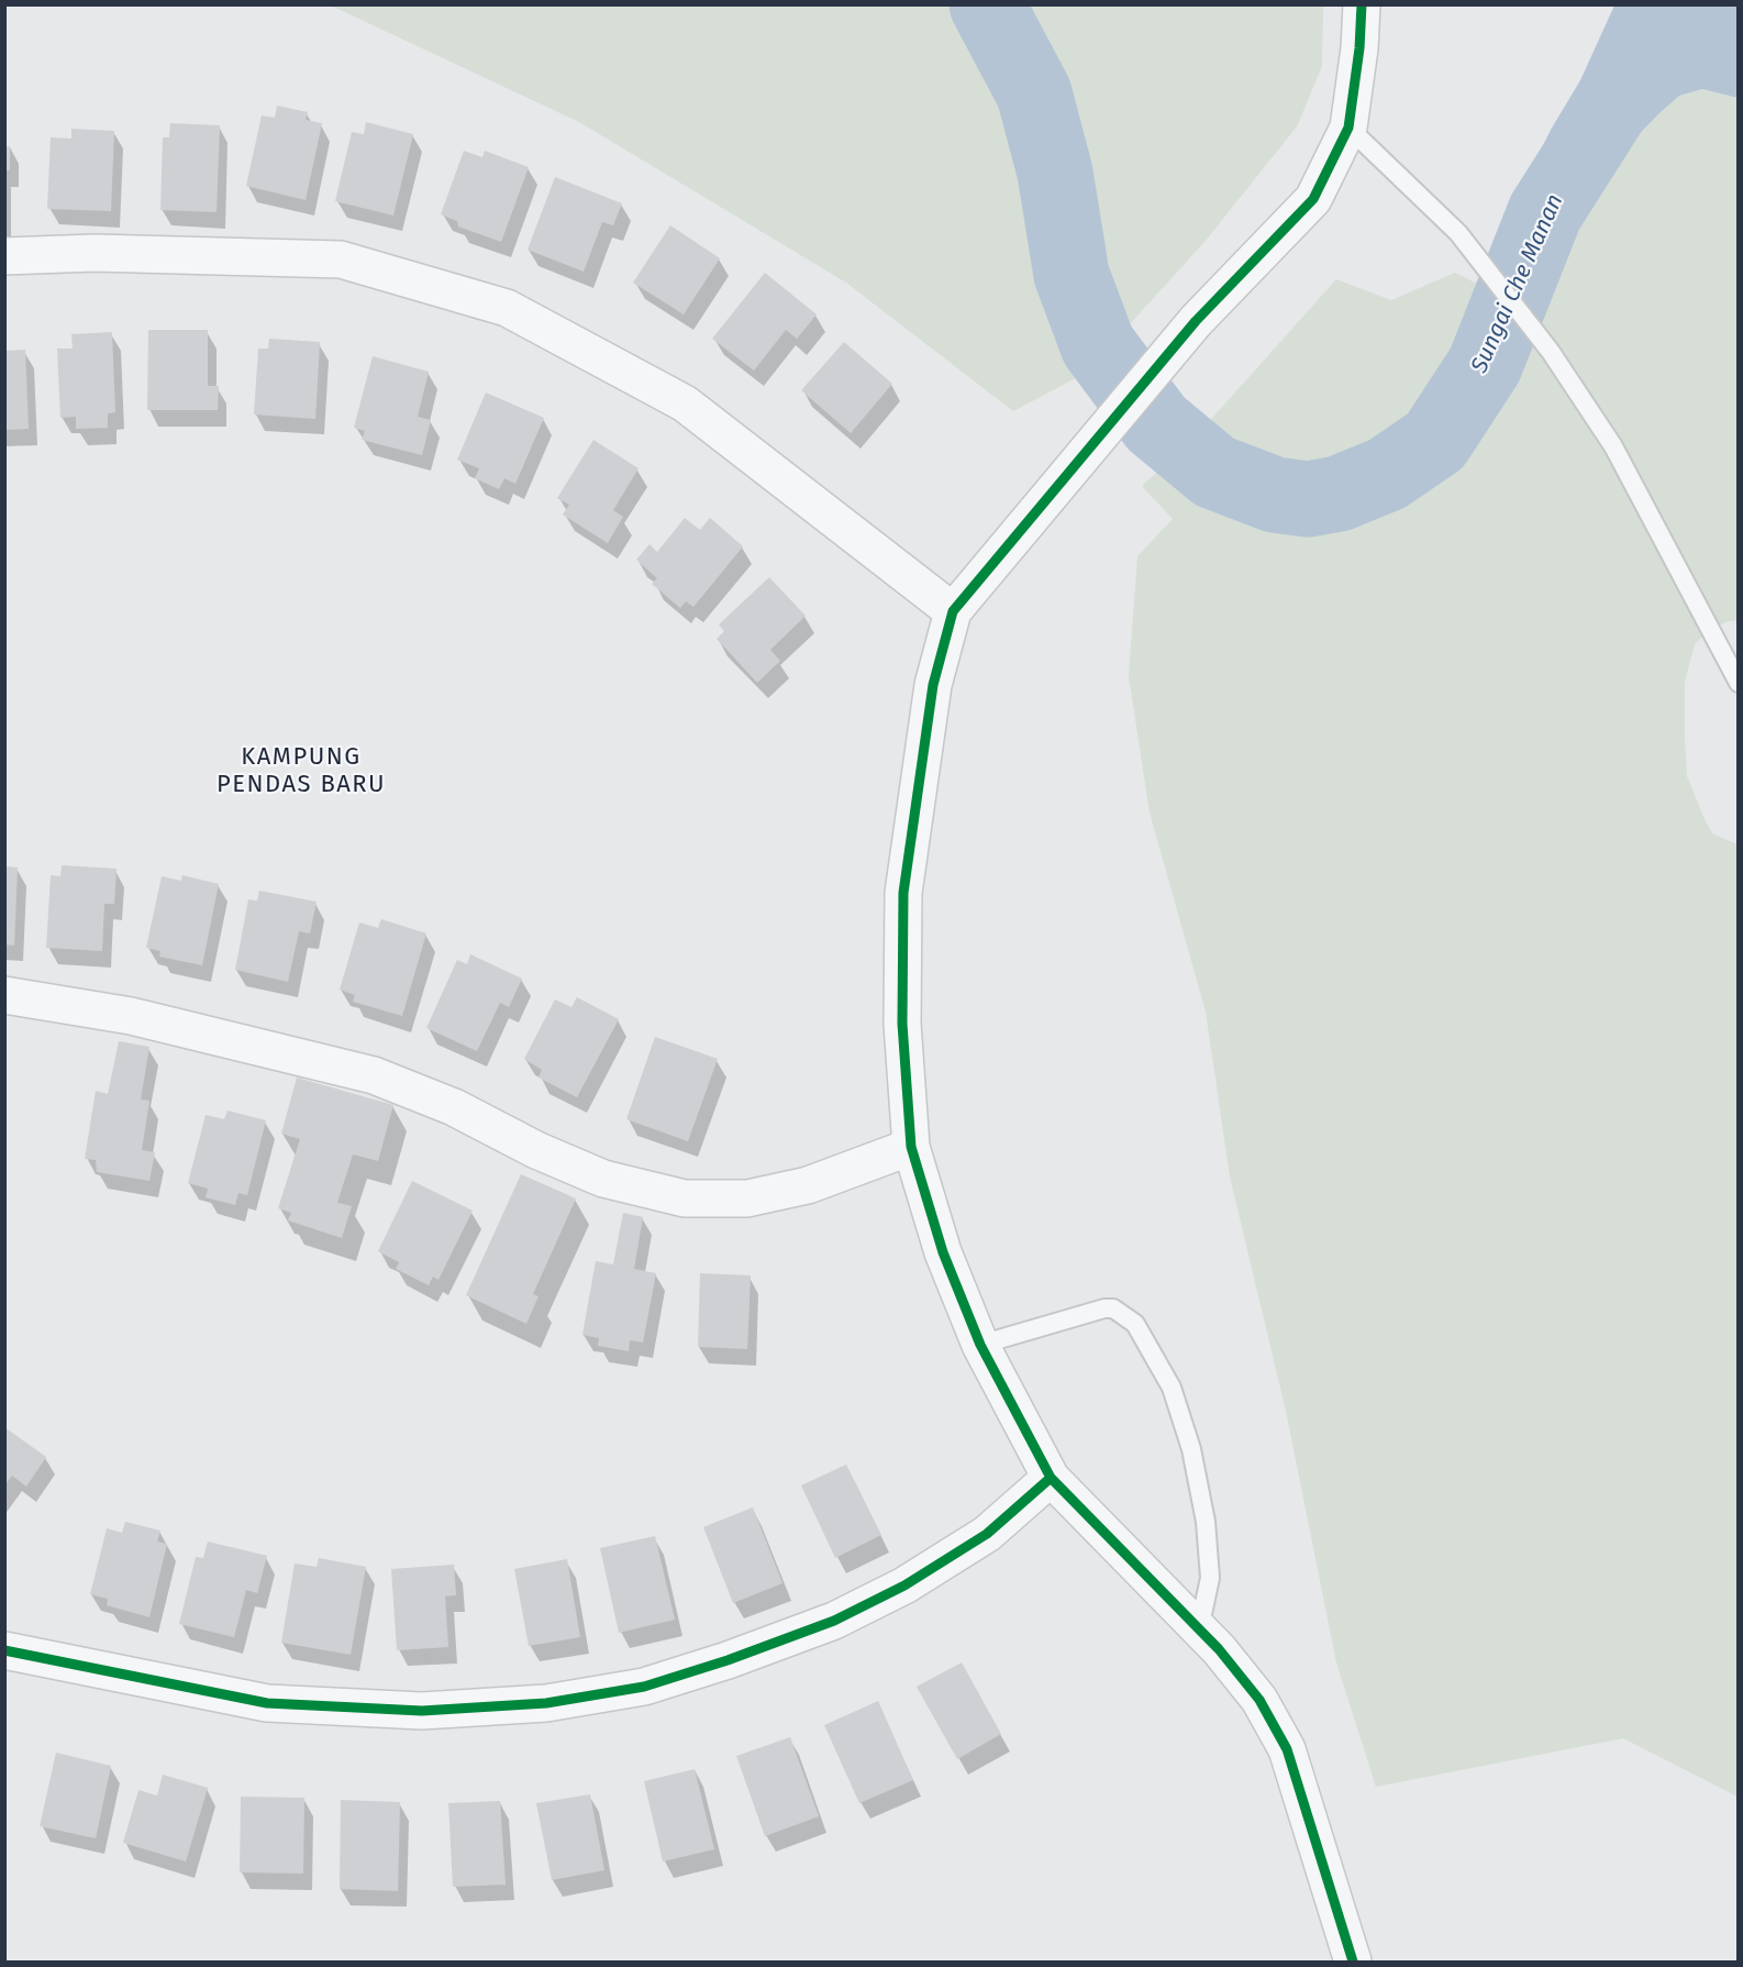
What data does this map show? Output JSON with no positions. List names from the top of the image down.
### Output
{
  "districts": ["KAMPUNG PENDAS BARU"],
  "water": ["Sungai Che Manan"]
}
